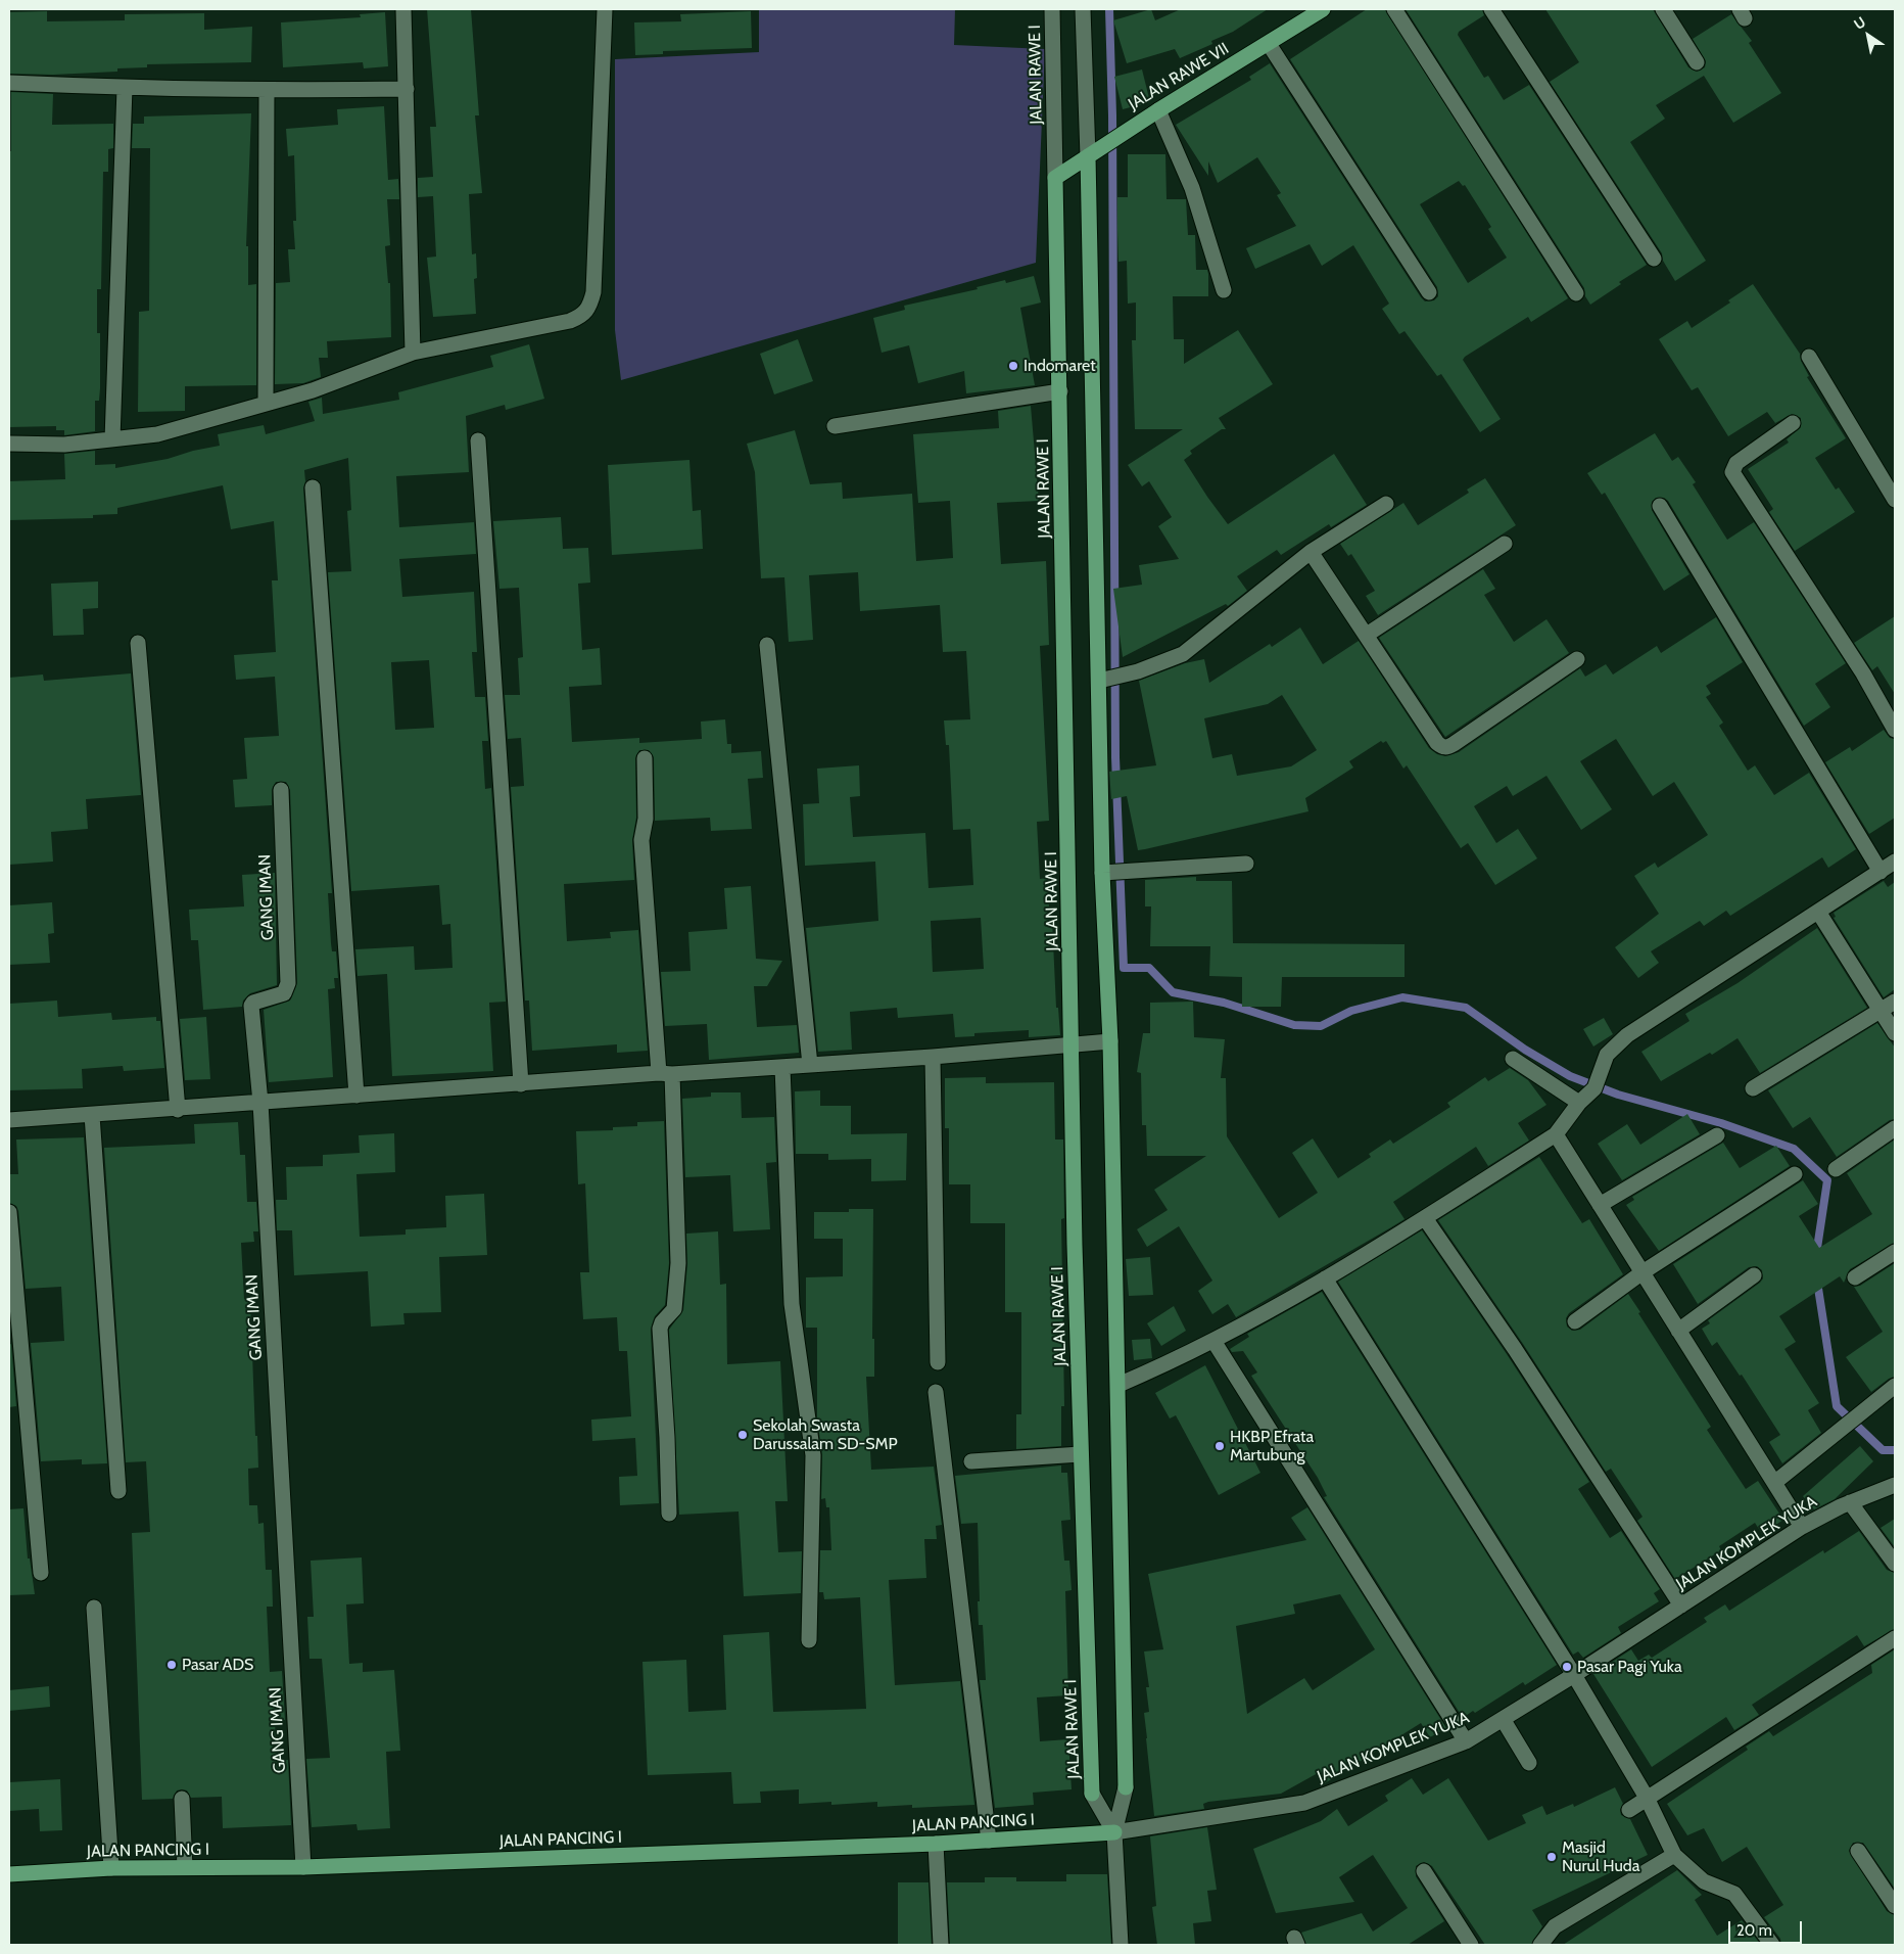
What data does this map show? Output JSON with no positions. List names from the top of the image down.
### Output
{
  "streets": {
    "main road": ["JALAN RAWE I", "JALAN RAWE VII", "JALAN PANCING I"],
    "street": ["GANG IMAN", "JALAN KOMPLEK YUKA"]
  },
  "crossings": [
    ["JALAN RAWE I", "JALAN RAWE VII"],
    ["GANG IMAN", "JALAN PANCING I"],
    ["JALAN KOMPLEK YUKA", "JALAN PANCING I"]
  ],
  "places": [
    "Indomaret",
    "Sekolah Swasta Darussalam SD-SMP",
    "HKBP Efrata Martubung",
    "Pasar ADS",
    "Pasar Pagi Yuka",
    "Masjid Nurul Huda"
  ],
  "scale_bar": "20 m",
  "north": "top left"
}
